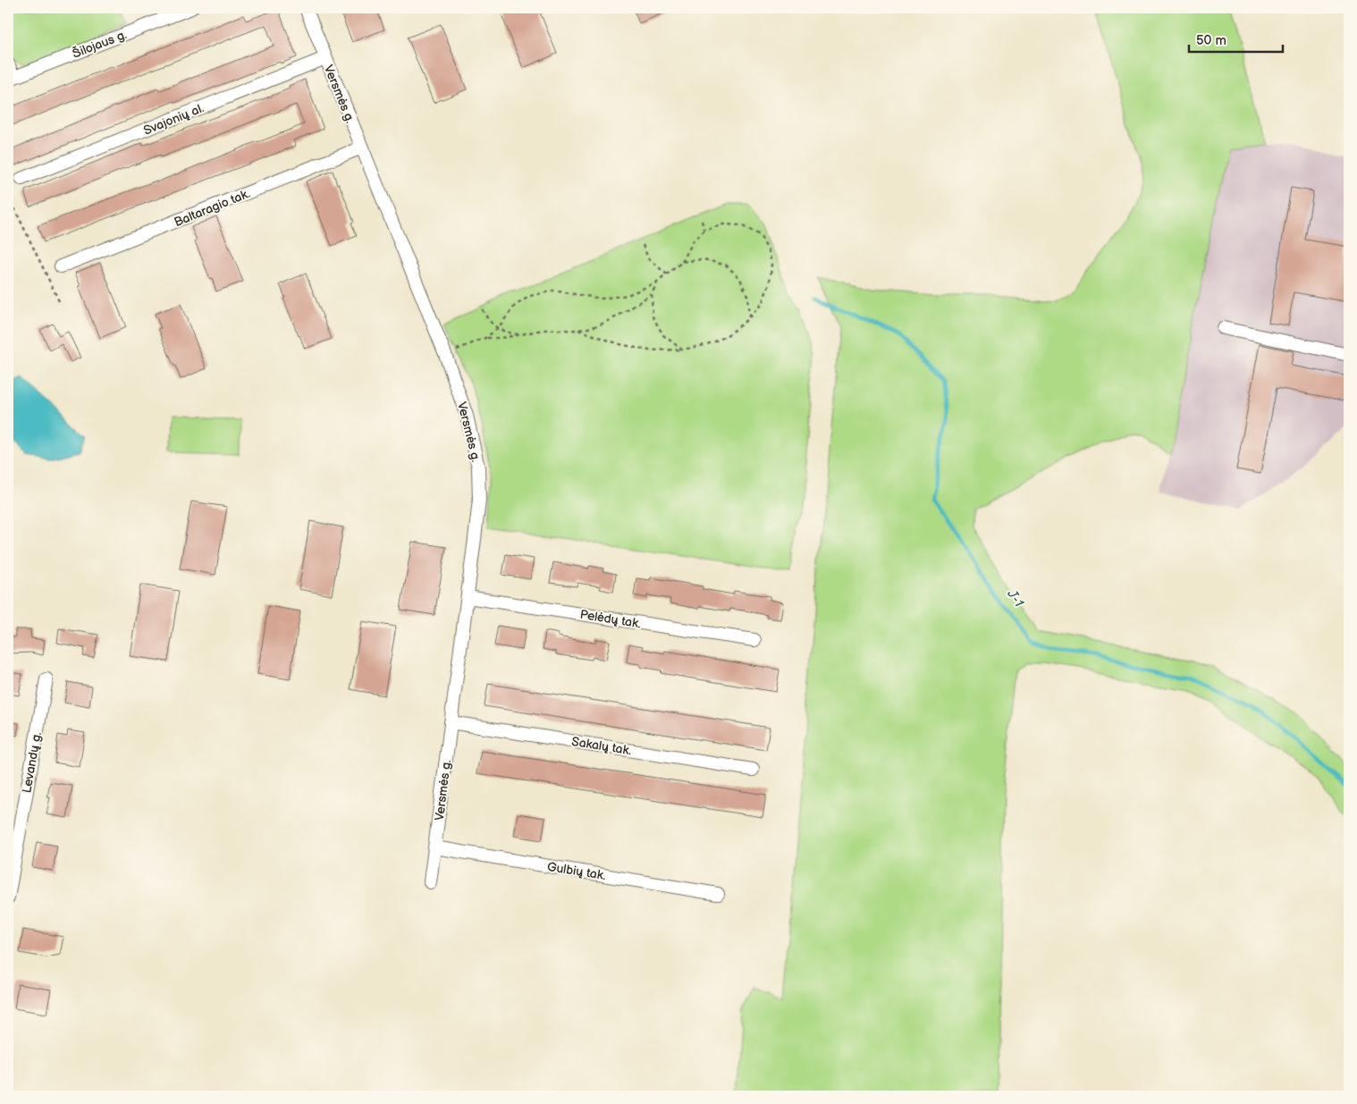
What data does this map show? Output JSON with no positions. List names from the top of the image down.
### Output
{
  "streets": {
    "street": [
      "Šilojaus g.",
      "Versmės g.",
      "Svajonių al.",
      "Baltaragio tak.",
      "Pelėdų tak.",
      "Sakalų tak.",
      "Levandų g.",
      "Gulbių tak."
    ]
  },
  "crossings": [
    ["Versmės g.", "Svajonių al."],
    ["Versmės g.", "Baltaragio tak."],
    ["Versmės g.", "Pelėdų tak."],
    ["Versmės g.", "Sakalų tak."],
    ["Versmės g.", "Gulbių tak."]
  ],
  "water": ["J-1"],
  "scale_bar": "50 m"
}
